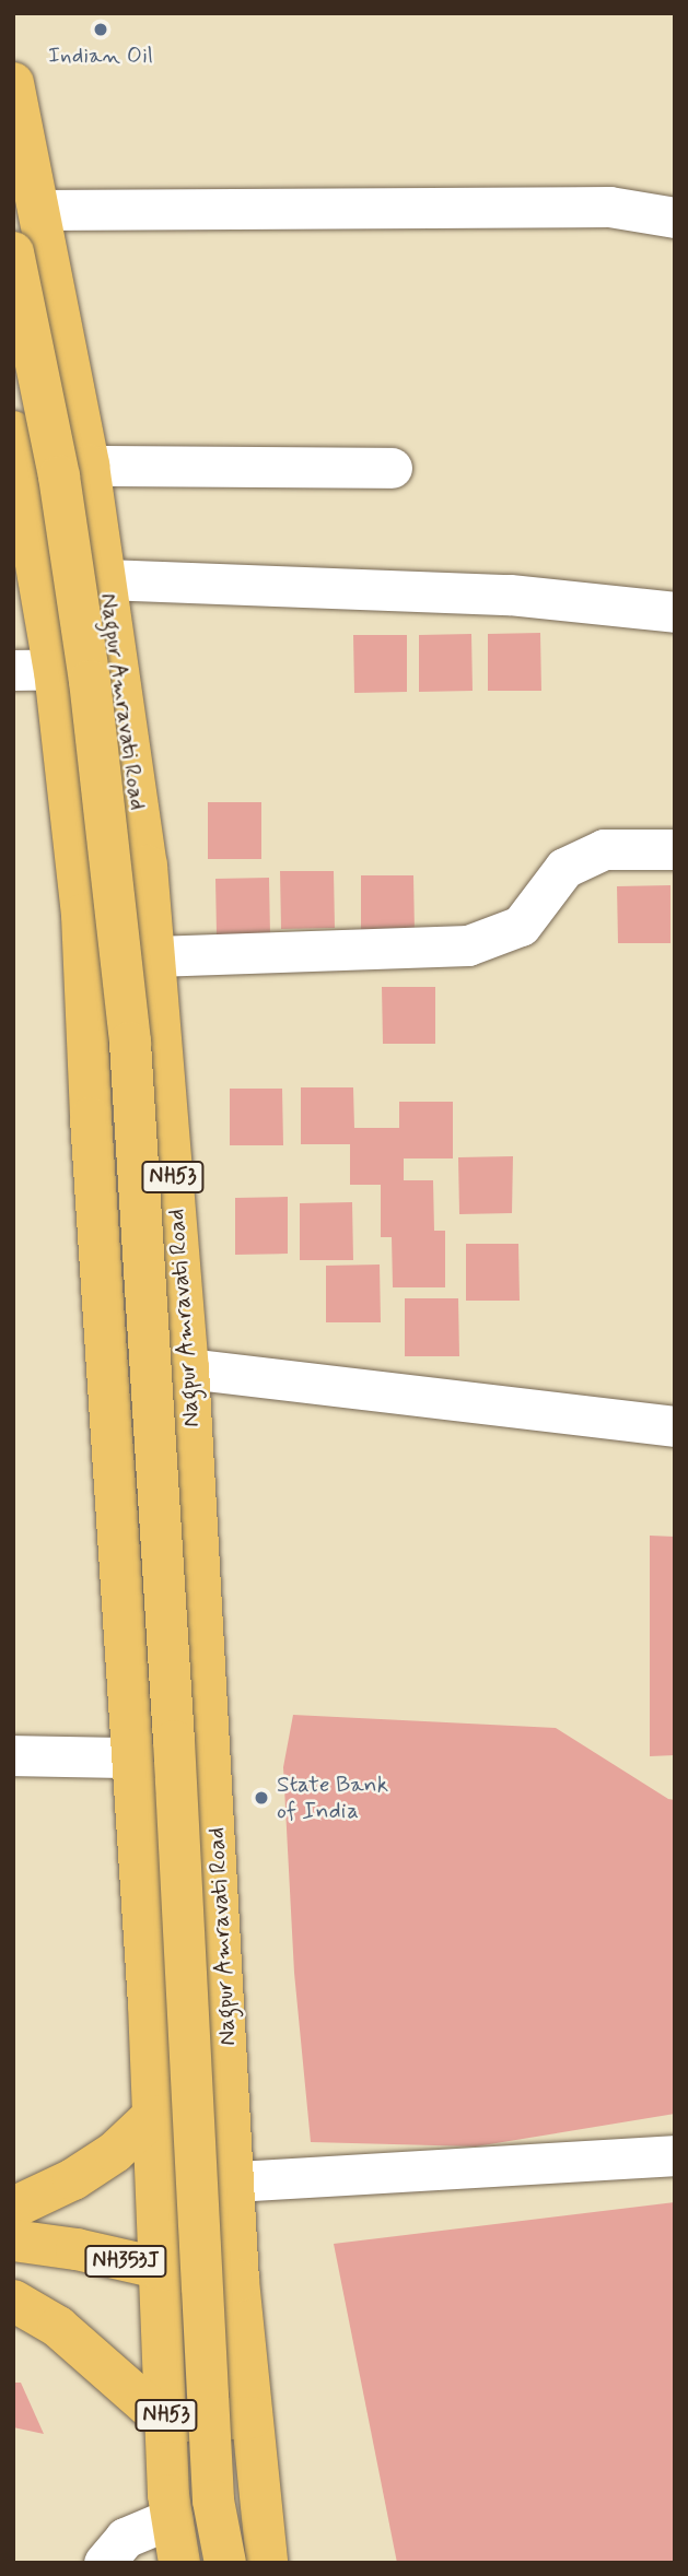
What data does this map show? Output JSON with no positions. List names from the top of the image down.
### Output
{
  "streets": {
    "main road": ["Nagpur Amravati Road", "NH53", "NH353J"]
  },
  "crossings": [
    ["Nagpur Amravati Road", "NH353J"],
    ["NH53", "NH353J"]
  ],
  "places": ["Indian Oil", "State Bank of India"]
}
